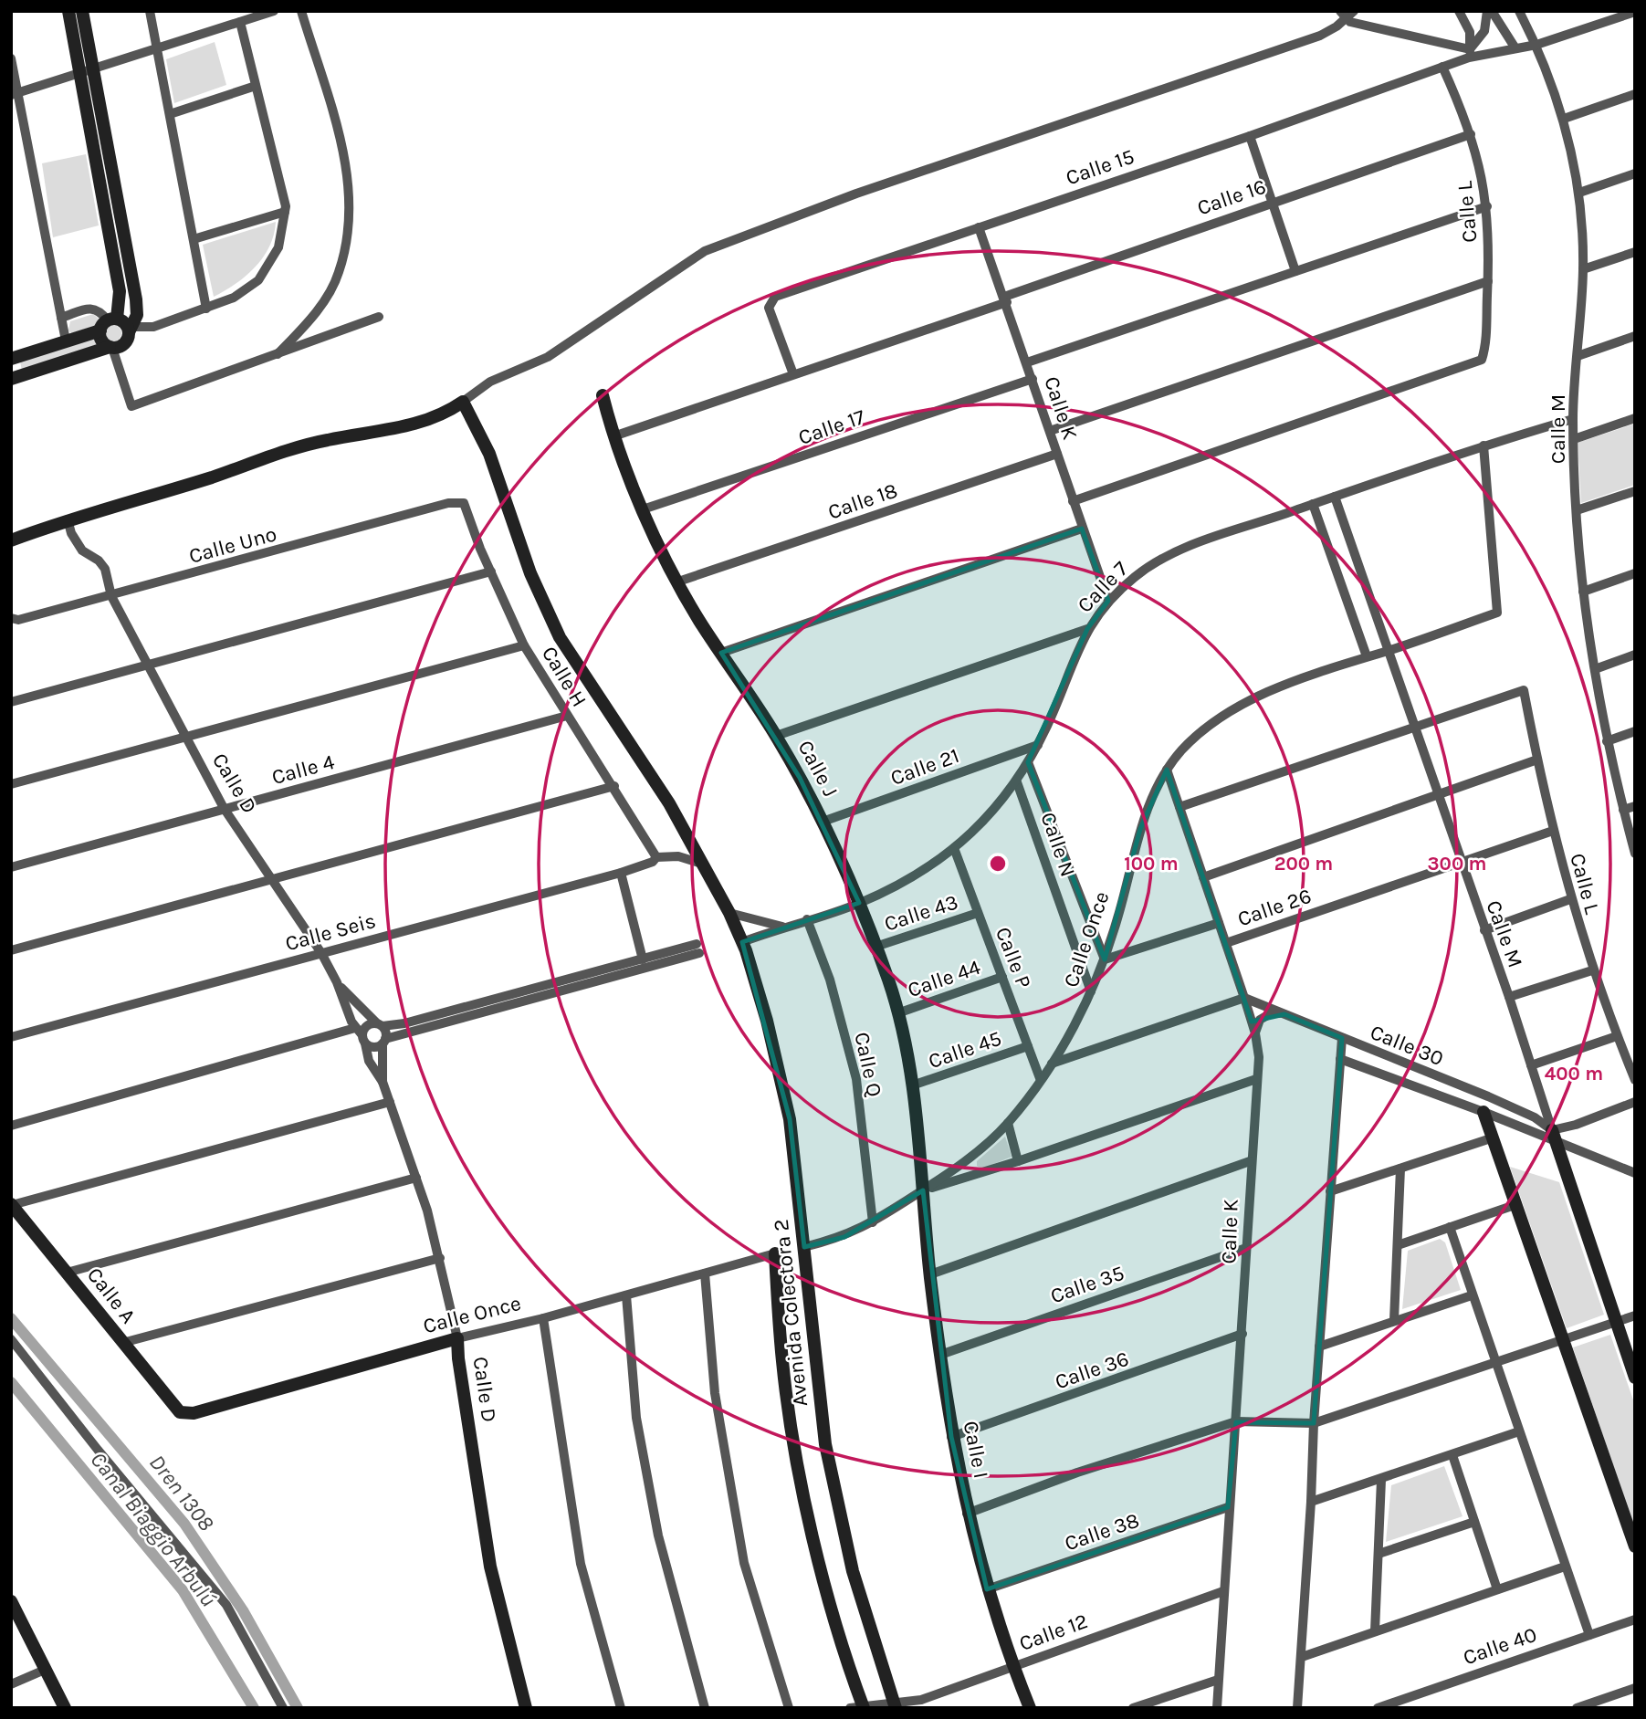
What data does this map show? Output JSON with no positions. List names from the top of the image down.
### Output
{
  "streets": {
    "street": [
      "Calle 15",
      "Calle 16",
      "Calle L",
      "Calle K",
      "Calle 17",
      "Calle M",
      "Calle 18",
      "Calle Uno",
      "Calle 7",
      "Calle H",
      "Calle 21",
      "Calle J",
      "Calle 4",
      "Calle D",
      "Calle N",
      "Calle 26",
      "Calle 43",
      "Calle Seis",
      "Calle Once",
      "Calle P",
      "Calle 44",
      "Calle 30",
      "Calle 45",
      "Calle Q",
      "Calle 35",
      "Calle A",
      "Avenida Colectora 2",
      "Calle 36",
      "Calle I",
      "Calle 38",
      "Calle 12",
      "Calle 40"
    ]
  },
  "crossings": [
    ["Calle 15", "Calle 16"],
    ["Calle 15", "Calle L"],
    ["Calle 15", "Calle K"],
    ["Calle 15", "Calle M"],
    ["Calle 16", "Calle L"],
    ["Calle 16", "Calle K"],
    ["Calle 16", "Calle J"],
    ["Calle L", "Calle K"],
    ["Calle L", "Calle M"],
    ["Calle L", "Calle 26"],
    ["Calle K", "Calle 17"],
    ["Calle K", "Calle 18"],
    ["Calle K", "Calle 7"],
    ["Calle K", "Calle 26"],
    ["Calle K", "Calle Once"],
    ["Calle K", "Calle 30"],
    ["Calle K", "Calle 35"],
    ["Calle K", "Calle 36"],
    ["Calle K", "Calle 38"],
    ["Calle K", "Calle 12"],
    ["Calle 17", "Calle J"],
    ["Calle M", "Calle 7"],
    ["Calle M", "Calle 26"],
    ["Calle M", "Calle Once"],
    ["Calle M", "Calle 30"],
    ["Calle 18", "Calle J"],
    ["Calle Uno", "Calle H"],
    ["Calle Uno", "Calle D"],
    ["Calle 7", "Calle 21"],
    ["Calle 7", "Calle J"],
    ["Calle 7", "Calle N"],
    ["Calle 7", "Calle Once"],
    ["Calle 7", "Calle P"],
    ["Calle 7", "Calle Q"],
    ["Calle 7", "Avenida Colectora 2"],
    ["Calle H", "Calle 4"],
    ["Calle H", "Calle Seis"],
    ["Calle 21", "Calle J"],
    ["Calle J", "Calle 43"],
    ["Calle J", "Calle Once"],
    ["Calle J", "Calle 44"],
    ["Calle J", "Calle 45"],
    ["Calle J", "Calle I"],
    ["Calle 4", "Calle D"],
    ["Calle D", "Calle Seis"],
    ["Calle D", "Calle Once"],
    ["Calle N", "Calle Once"],
    ["Calle 43", "Calle P"],
    ["Calle Once", "Calle P"],
    ["Calle Once", "Calle Q"],
    ["Calle Once", "Calle A"],
    ["Calle Once", "Avenida Colectora 2"],
    ["Calle Once", "Calle I"],
    ["Calle P", "Calle 44"],
    ["Calle P", "Calle 45"],
    ["Calle 35", "Calle I"],
    ["Avenida Colectora 2", "Calle 12"],
    ["Calle 36", "Calle I"],
    ["Calle I", "Calle 38"],
    ["Calle I", "Calle 12"]
  ],
  "water": ["Dren 1308", "Canal Biaggio Arbulú"],
  "rings": [
    "100 m",
    "200 m",
    "300 m",
    "400 m"
  ]
}
